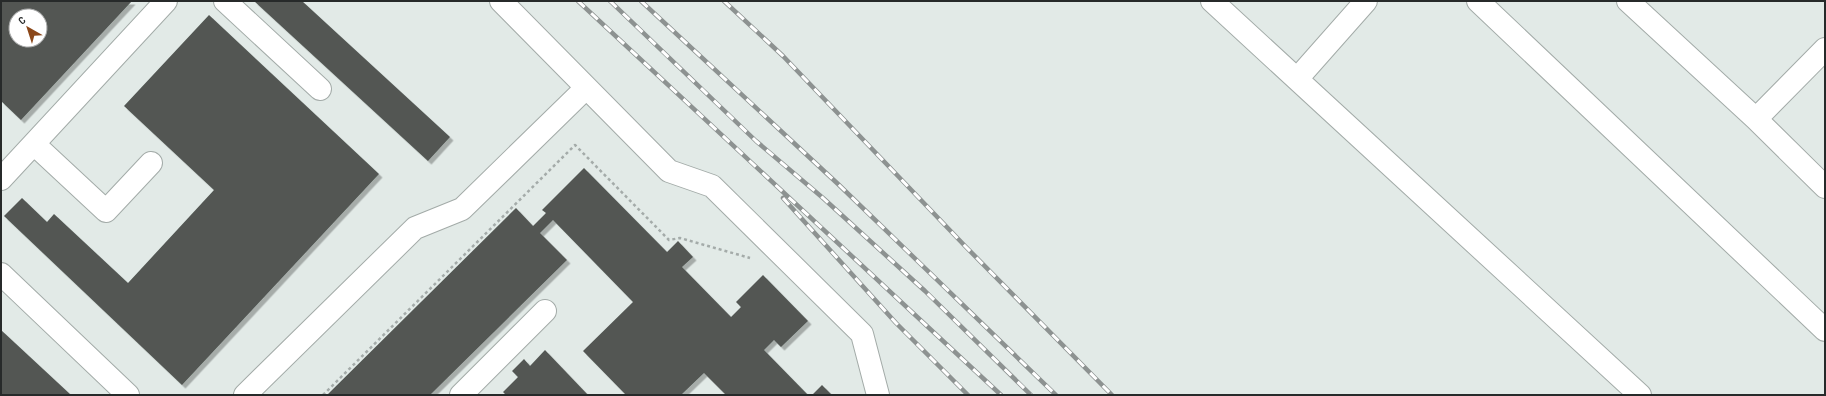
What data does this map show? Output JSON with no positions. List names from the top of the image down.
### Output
{
  "north": "top left"
}
